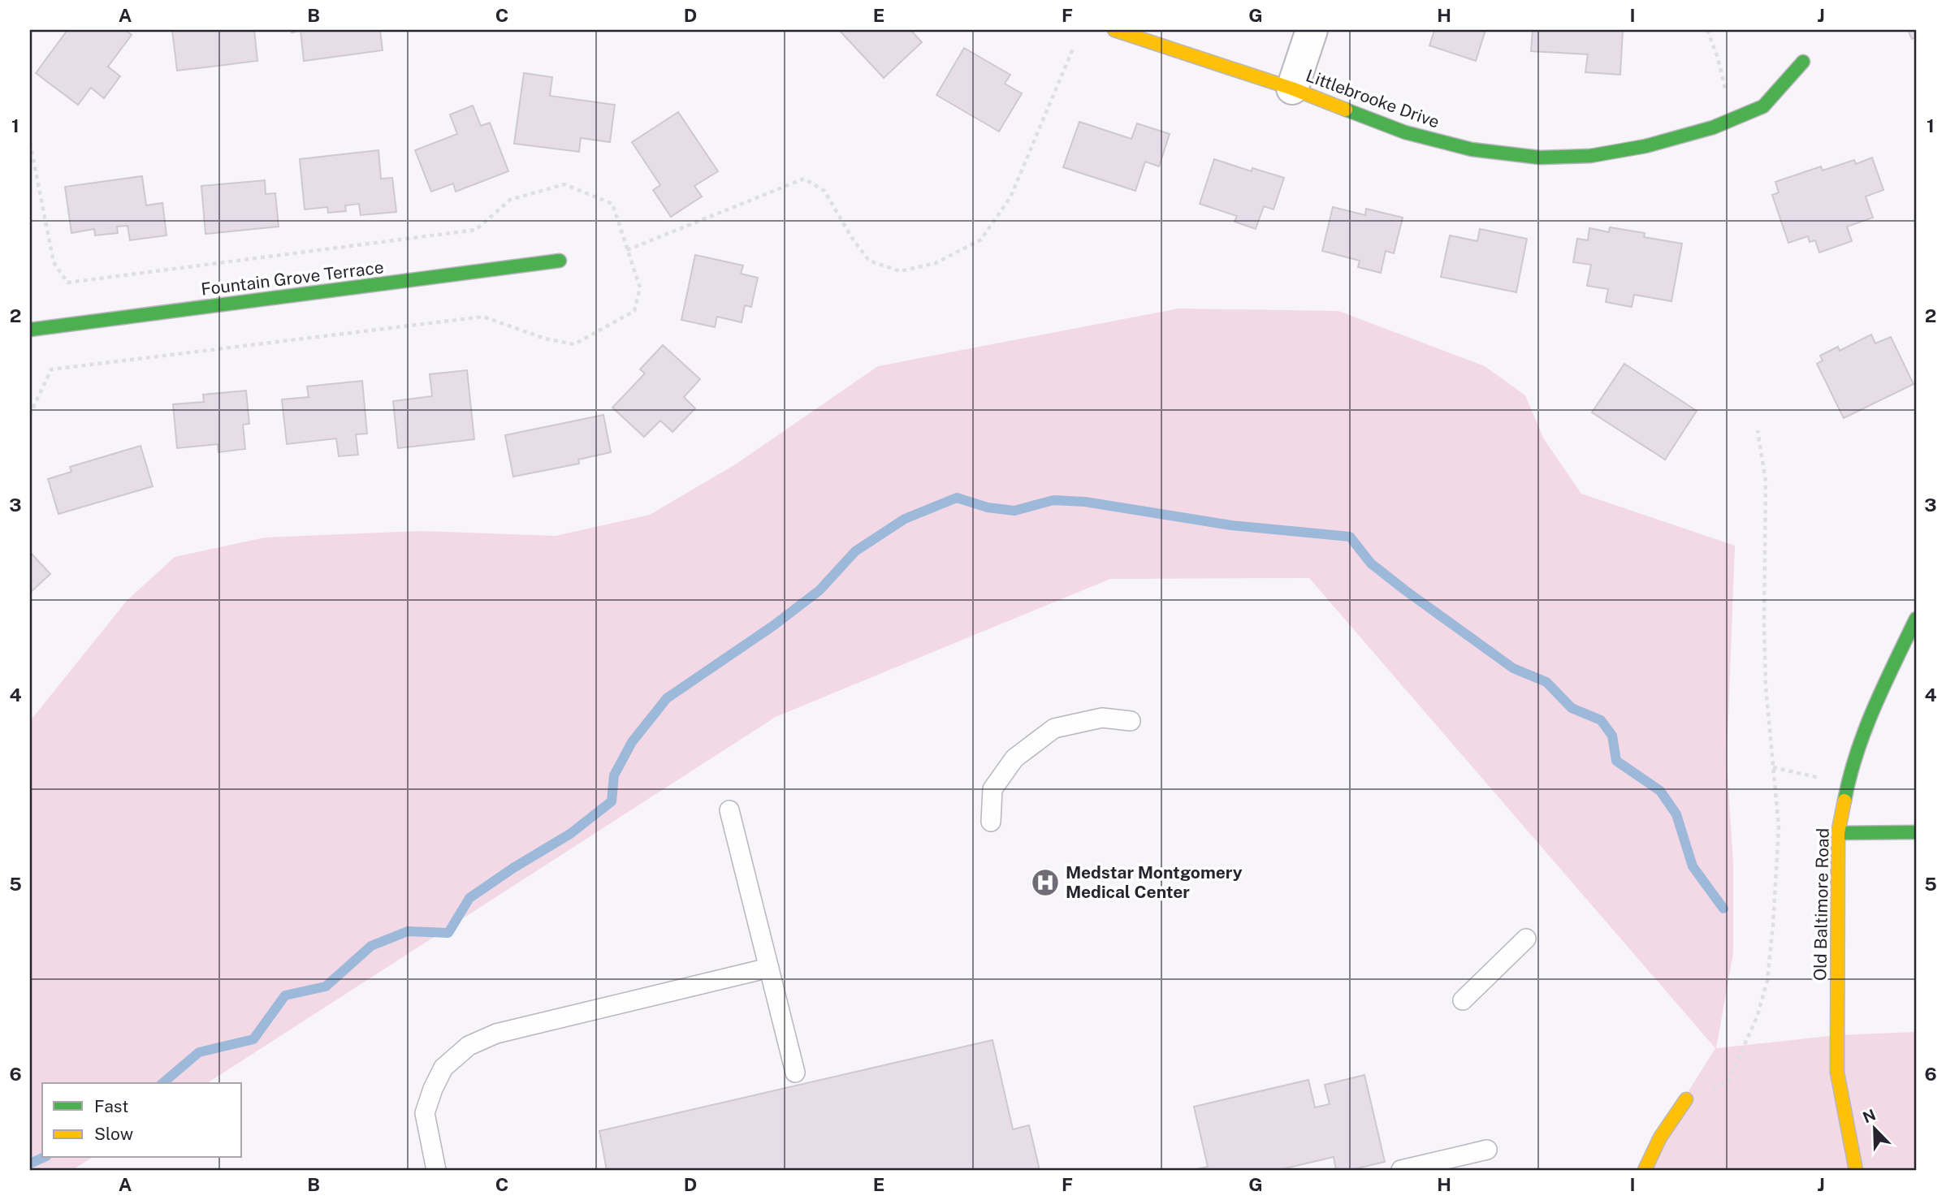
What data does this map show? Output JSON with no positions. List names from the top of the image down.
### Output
{
  "streets": {
    "street": ["Littlebrooke Drive", "Fountain Grove Terrace", "Old Baltimore Road"]
  },
  "places": {
    "hospital": ["Medstar Montgomery Medical Center"]
  },
  "legend": ["Fast", "Slow"],
  "north": "top left",
  "grid": {
    "columns": [
      "A",
      "B",
      "C",
      "D",
      "E",
      "F",
      "G",
      "H",
      "I",
      "J"
    ],
    "rows": [
      "1",
      "2",
      "3",
      "4",
      "5",
      "6"
    ]
  }
}
